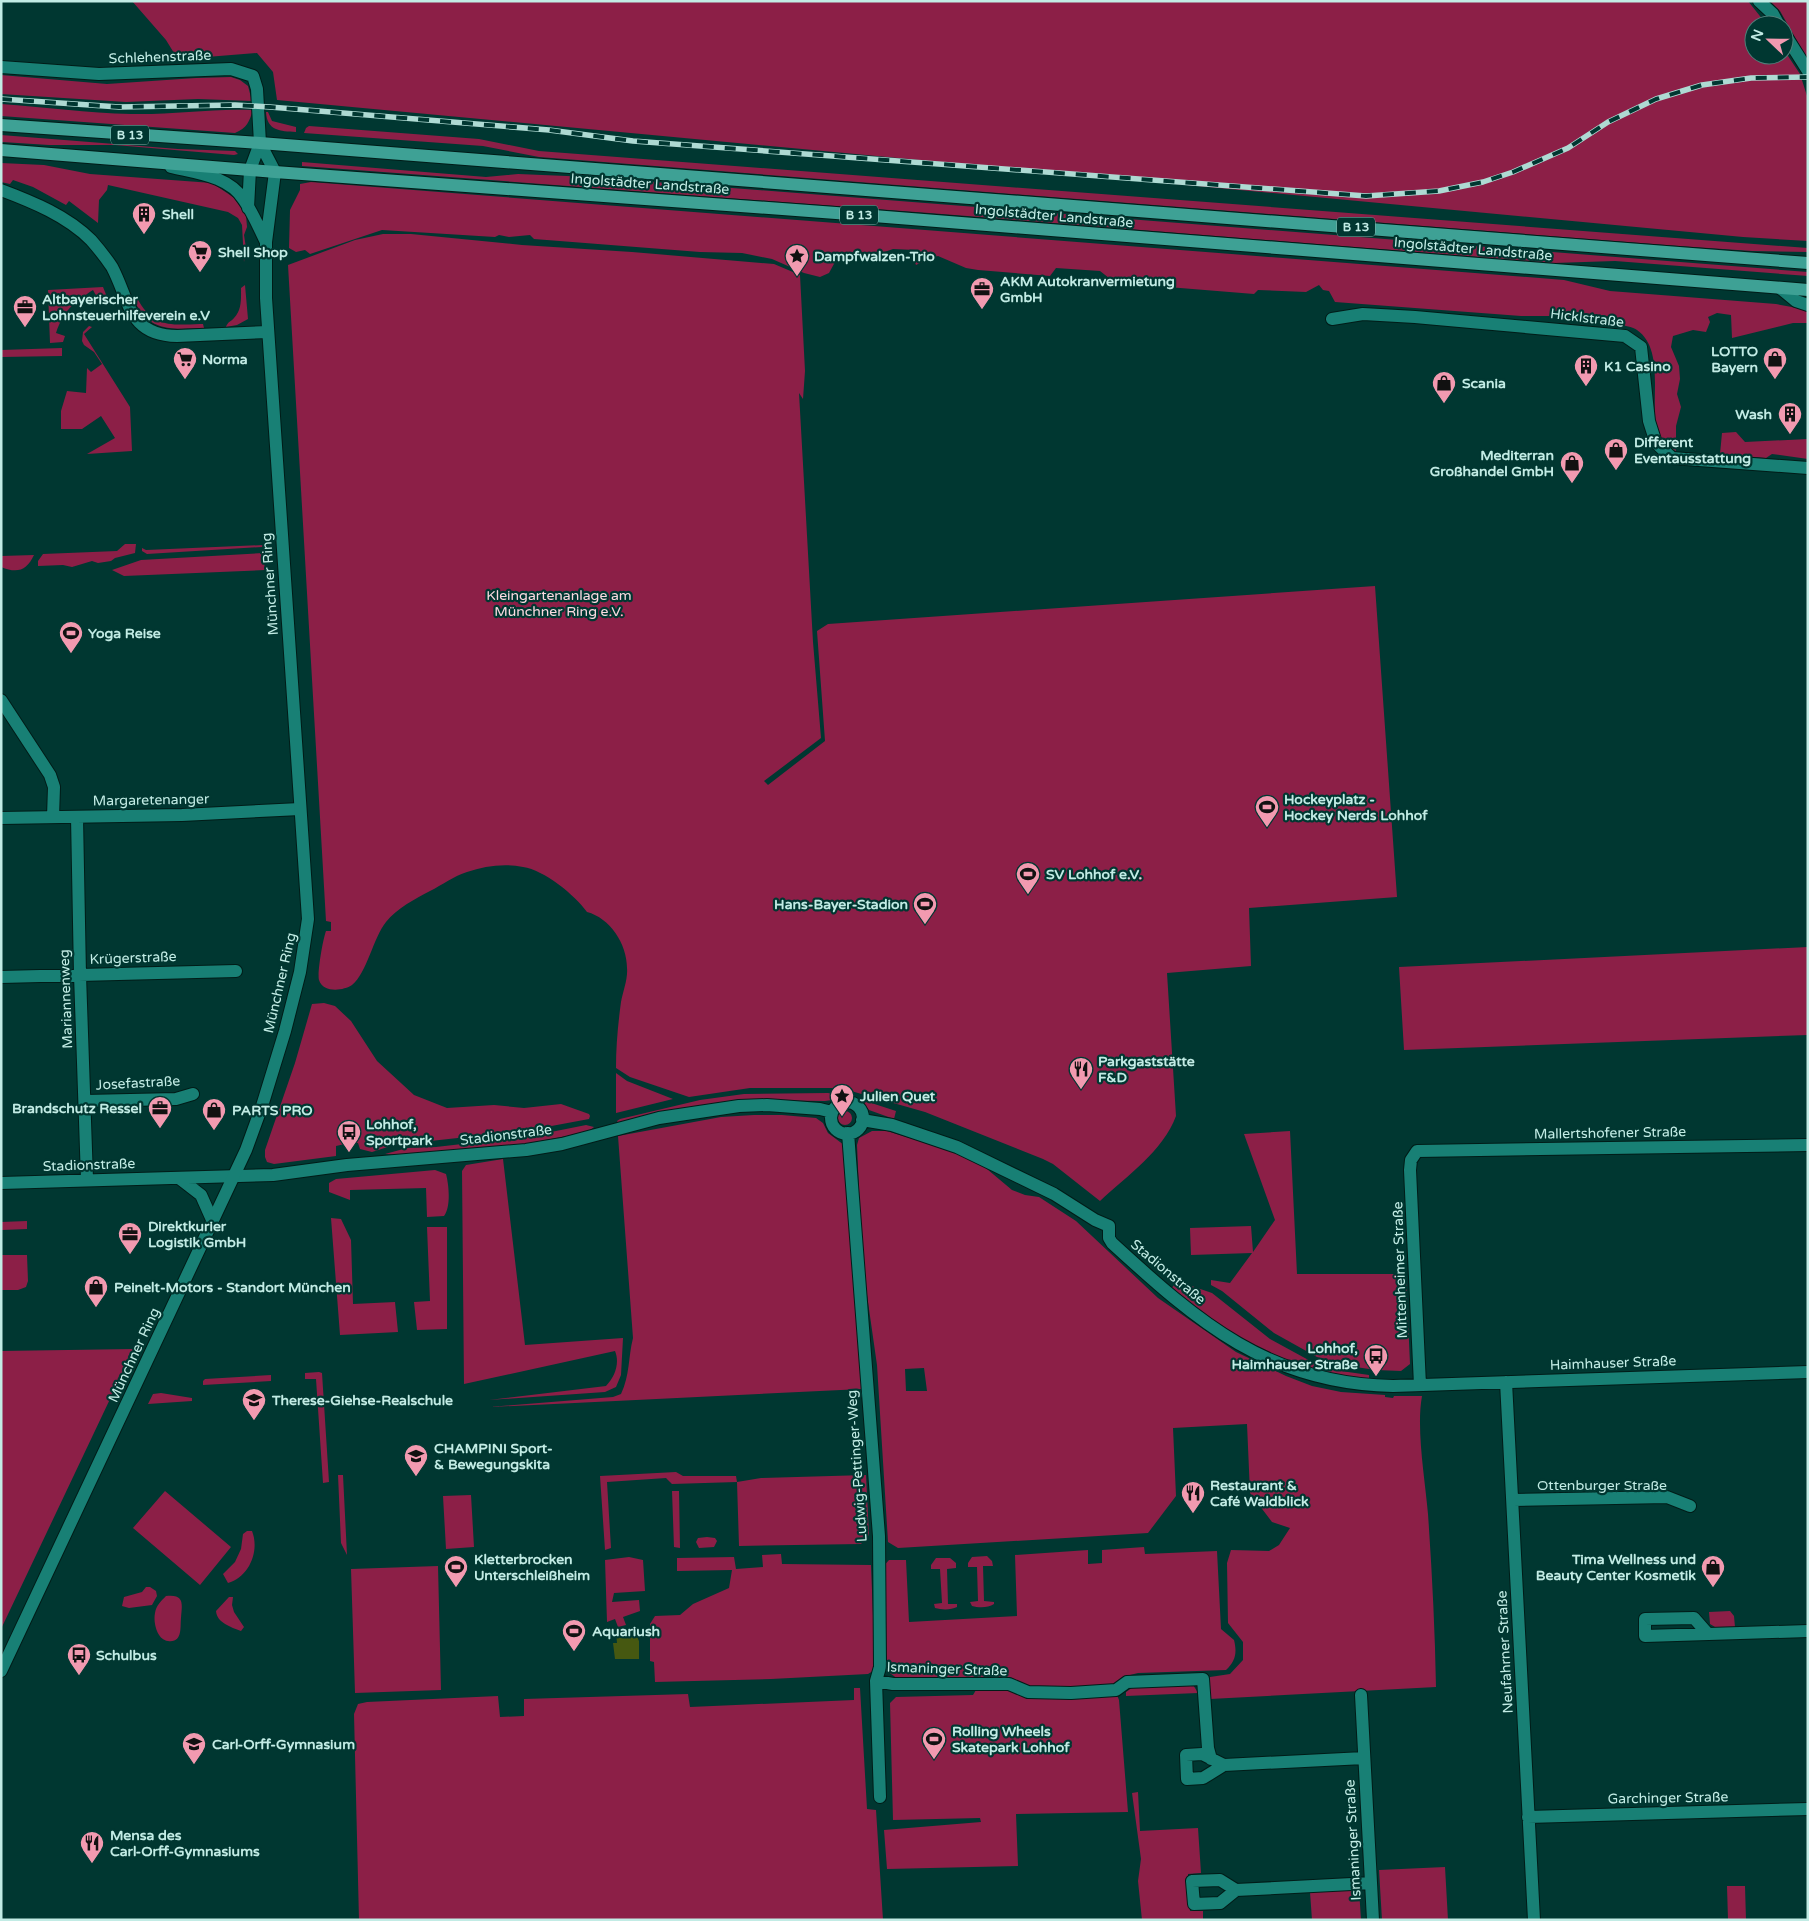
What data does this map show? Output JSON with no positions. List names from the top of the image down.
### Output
{
  "streets": {
    "main road": ["B 13", "Ingolstädter Landstraße"],
    "street": [
      "Schlehenstraße",
      "Hicklstraße",
      "Münchner Ring",
      "Margaretenanger",
      "Krügerstraße",
      "Mariannenweg",
      "Josefastraße",
      "Mallertshofener Straße",
      "Stadionstraße",
      "Mittenheimer Straße",
      "Haimhauser Straße",
      "Ludwig-Pettinger-Weg",
      "Ottenburger Straße",
      "Neufahrner Straße",
      "Ismaninger Straße",
      "Garchinger Straße"
    ]
  },
  "crossings": [
    ["Schlehenstraße", "B 13"],
    ["Schlehenstraße", "Ingolstädter Landstraße"],
    ["B 13", "Ingolstädter Landstraße"],
    ["B 13", "Münchner Ring"],
    ["Ingolstädter Landstraße", "Münchner Ring"],
    ["Münchner Ring", "Margaretenanger"],
    ["Münchner Ring", "Stadionstraße"],
    ["Margaretenanger", "Mariannenweg"],
    ["Krügerstraße", "Mariannenweg"],
    ["Mariannenweg", "Josefastraße"],
    ["Mariannenweg", "Stadionstraße"],
    ["Mallertshofener Straße", "Mittenheimer Straße"],
    ["Stadionstraße", "Mittenheimer Straße"],
    ["Stadionstraße", "Haimhauser Straße"],
    ["Stadionstraße", "Ludwig-Pettinger-Weg"],
    ["Mittenheimer Straße", "Haimhauser Straße"],
    ["Haimhauser Straße", "Neufahrner Straße"],
    ["Ludwig-Pettinger-Weg", "Ismaninger Straße"],
    ["Ottenburger Straße", "Neufahrner Straße"],
    ["Neufahrner Straße", "Garchinger Straße"]
  ],
  "parks": ["Kleingartenanlage am Münchner Ring e.V."],
  "places": {
    "building": ["Shell", "K1 Casino", "Wash"],
    "supermarket": ["Shell Shop", "Norma"],
    "place": ["Dampfwalzen-Trio", "Julien Quet"],
    "office": [
      "AKM Autokranvermietung GmbH",
      "Altbayerischer Lohnsteuerhilfeverein e.V",
      "Brandschutz Ressel",
      "Direktkurier Logistik GmbH"
    ],
    "shop": [
      "LOTTO Bayern",
      "Scania",
      "Different Eventausstattung",
      "Mediterran Großhandel GmbH",
      "PARTS PRO",
      "Peinelt-Motors - Standort München",
      "Tima Wellness und Beauty Center Kosmetik"
    ],
    "sports": [
      "Yoga Reise",
      "Hockeyplatz - Hockey Nerds Lohhof",
      "SV Lohhof e.V.",
      "Hans-Bayer-Stadion",
      "Kletterbrocken Unterschleißheim",
      "Aquariush",
      "Rolling Wheels Skatepark Lohhof"
    ],
    "restaurant": ["Parkgaststätte F&D", "Restaurant & Café Waldblick", "Mensa des Carl-Orff-Gymnasiums"],
    "bus stop": ["Lohhof, Sportpark", "Lohhof, Haimhauser Straße", "Schulbus"],
    "school or university": ["Therese-Giehse-Realschule", "CHAMPINI Sport- & Bewegungskita", "Carl-Orff-Gymnasium"]
  },
  "north": "left"
}
